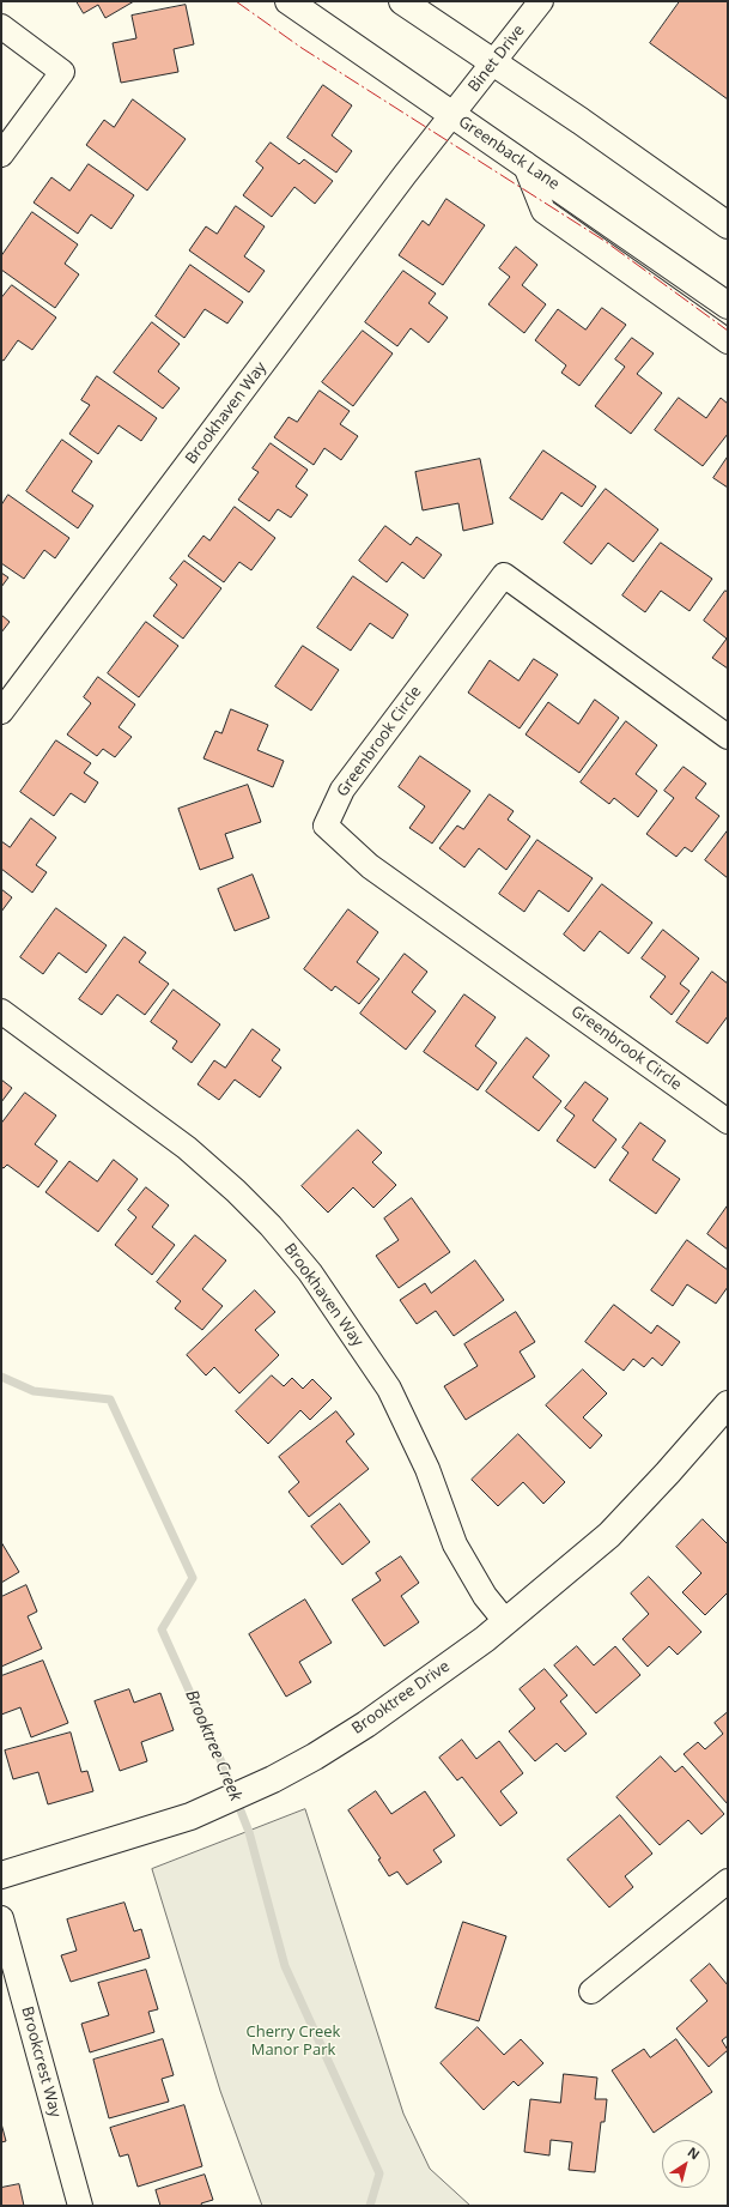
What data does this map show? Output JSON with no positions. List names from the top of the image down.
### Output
{
  "streets": {
    "main road": ["Greenback Lane", "Brooktree Drive"],
    "street": [
      "Binet Drive",
      "Brookhaven Way",
      "Greenbrook Circle",
      "Brookcrest Way"
    ]
  },
  "crossings": [
    ["Binet Drive", "Greenback Lane"],
    ["Binet Drive", "Brookhaven Way"],
    ["Greenback Lane", "Brookhaven Way"],
    ["Brookhaven Way", "Brooktree Drive"]
  ],
  "water": ["Brooktree Creek"],
  "parks": ["Cherry Creek Manor Park"],
  "north": "top right"
}
